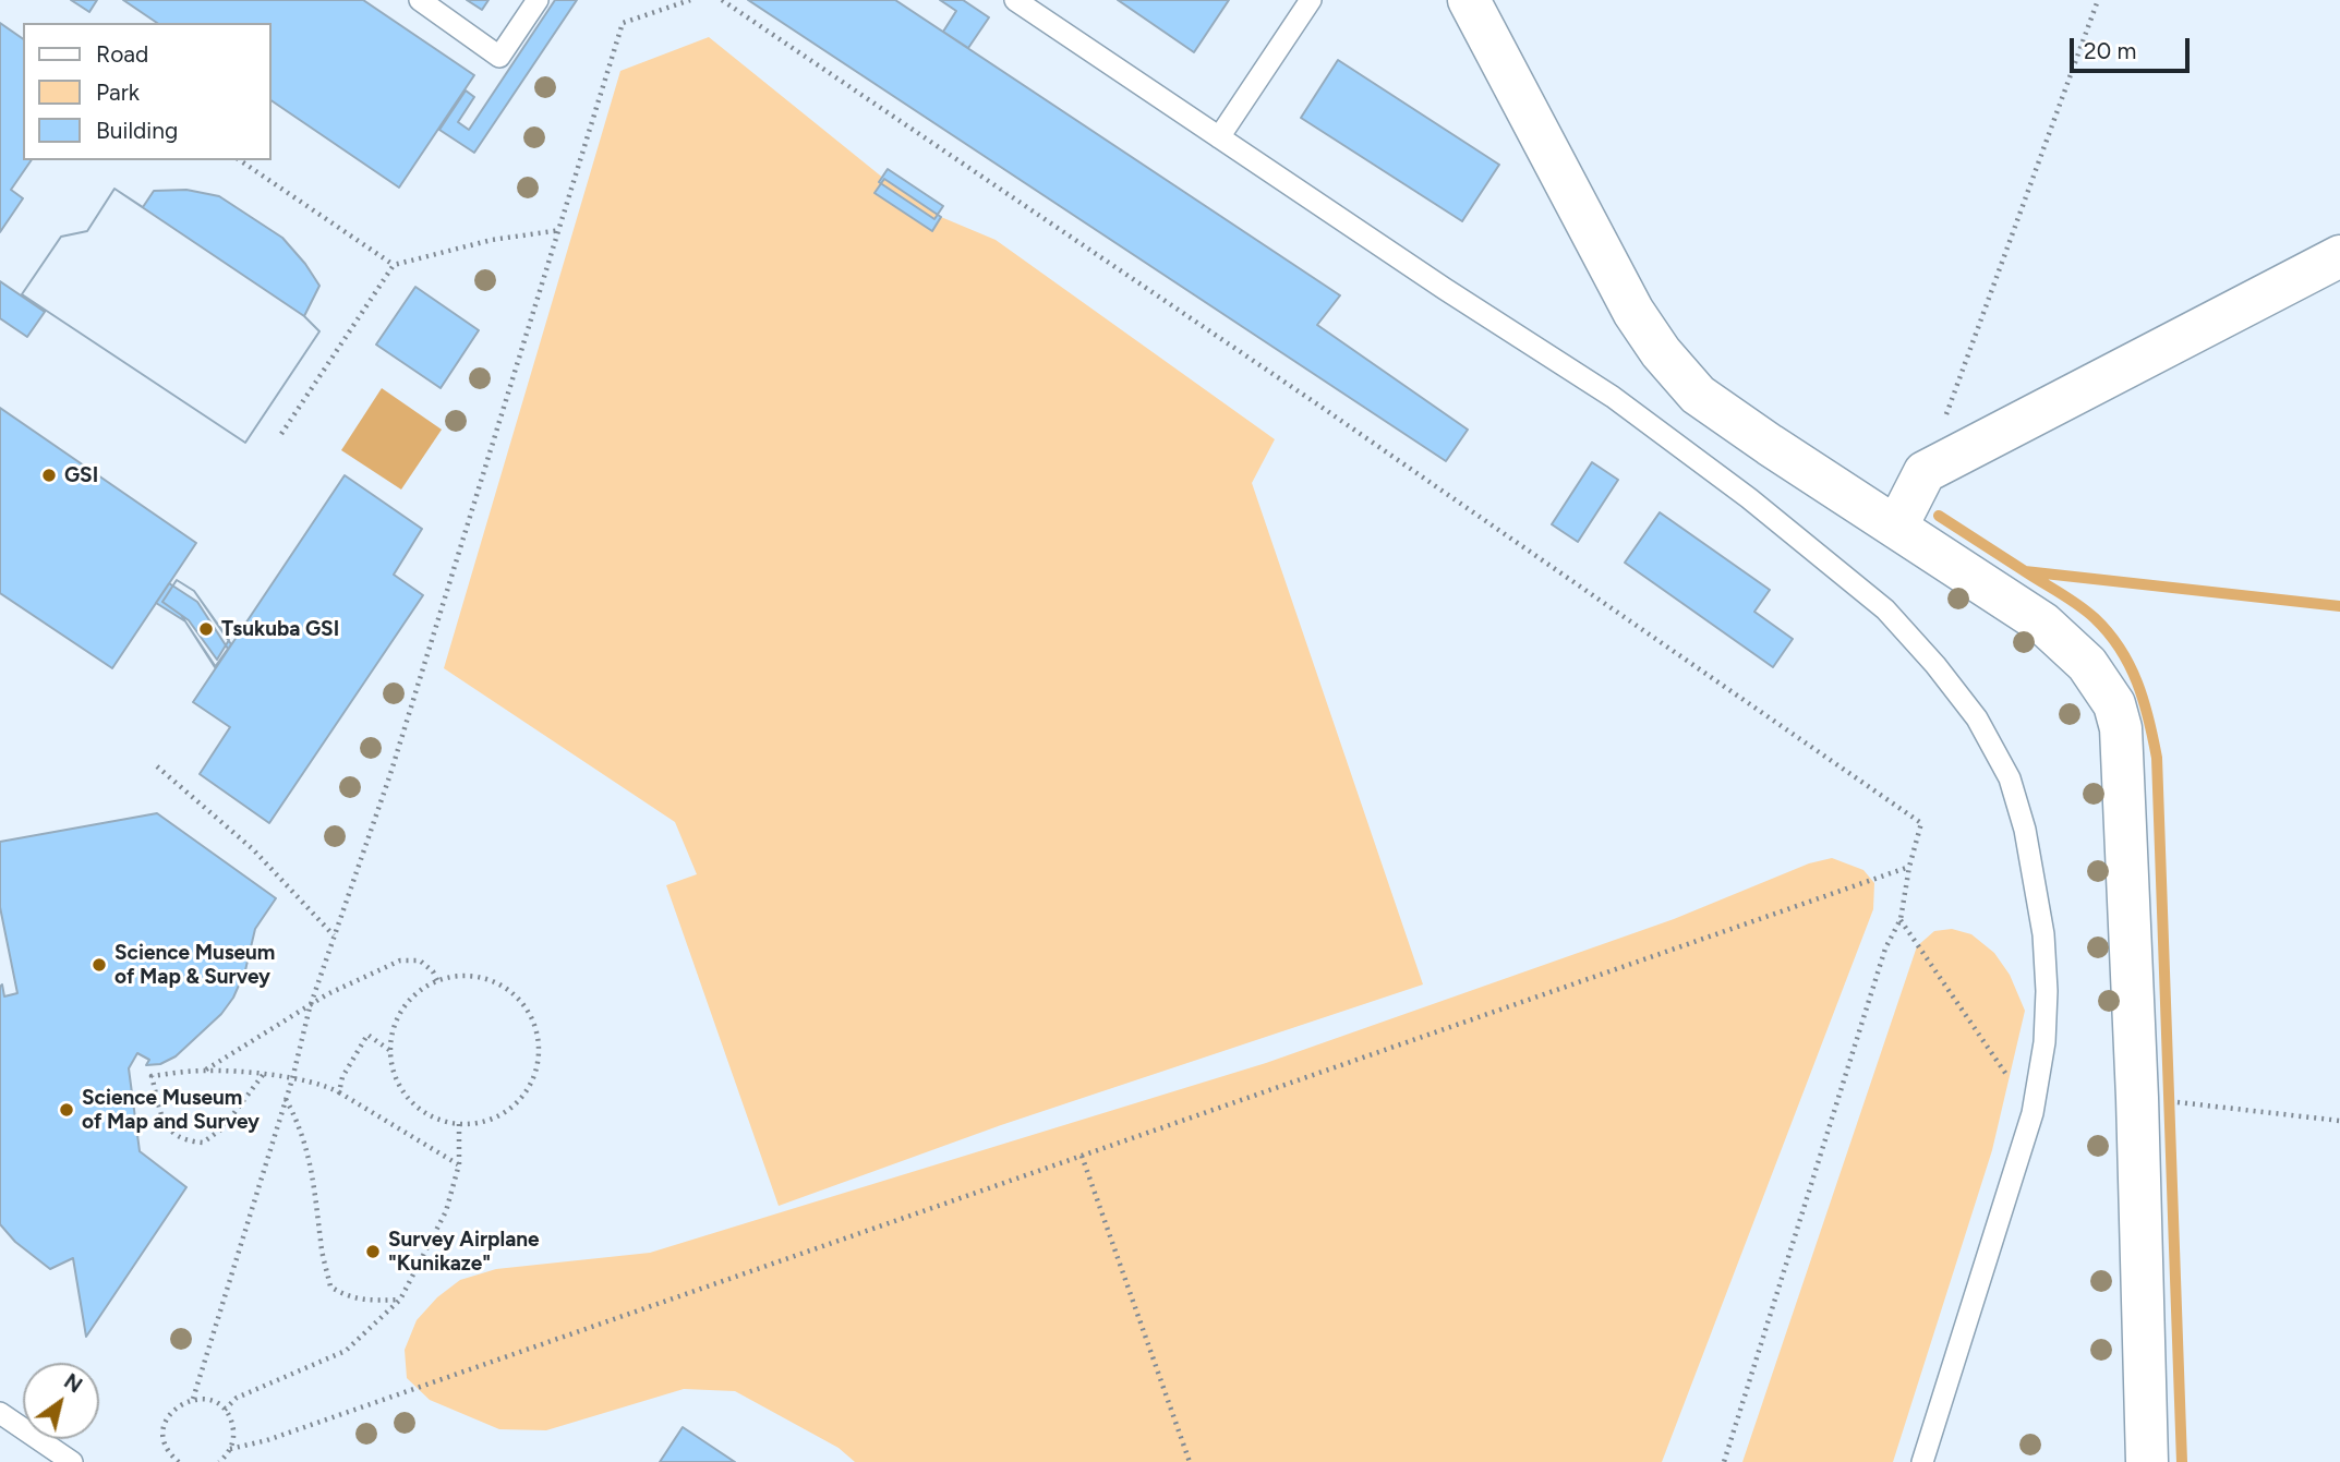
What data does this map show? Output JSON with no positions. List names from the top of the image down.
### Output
{
  "places": [
    "GSI",
    "Tsukuba GSI",
    "Science Museum of Map & Survey",
    "Science Museum of Map and Survey",
    "Survey Airplane \"Kunikaze\""
  ],
  "legend": ["Road", "Park", "Building"],
  "scale_bar": "20 m",
  "north": "top right"
}
